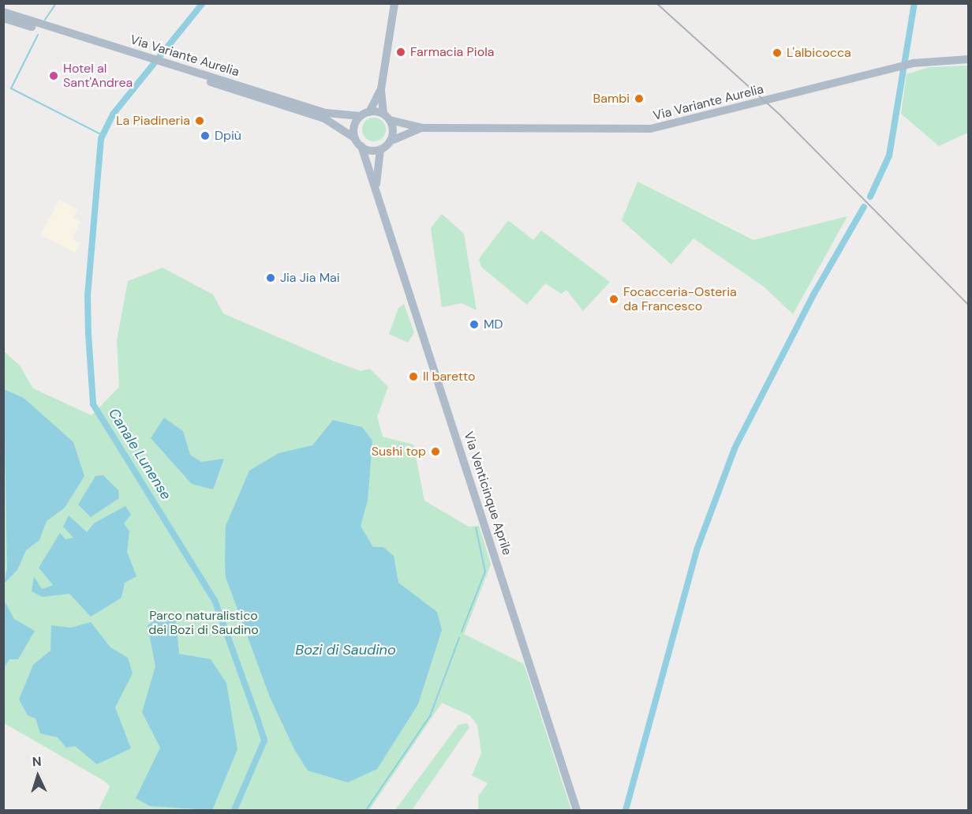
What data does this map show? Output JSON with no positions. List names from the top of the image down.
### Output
{
  "streets": {
    "main road": ["Via Variante Aurelia", "Via Venticinque Aprile"]
  },
  "crossings": [
    ["Via Variante Aurelia", "Via Venticinque Aprile"]
  ],
  "water": ["Canale Lunense", "Bozi di Saudino"],
  "parks": ["Parco naturalistico dei Bozi di Saudino"],
  "places": [
    "Farmacia Piola",
    "L'albicocca",
    "Hotel al Sant'Andrea",
    "Bambi",
    "La Piadineria",
    "Dpiù",
    "Jia Jia Mai",
    "Focacceria-Osteria da Francesco",
    "MD",
    "Il baretto",
    "Sushi top"
  ],
  "north": "top"
}
